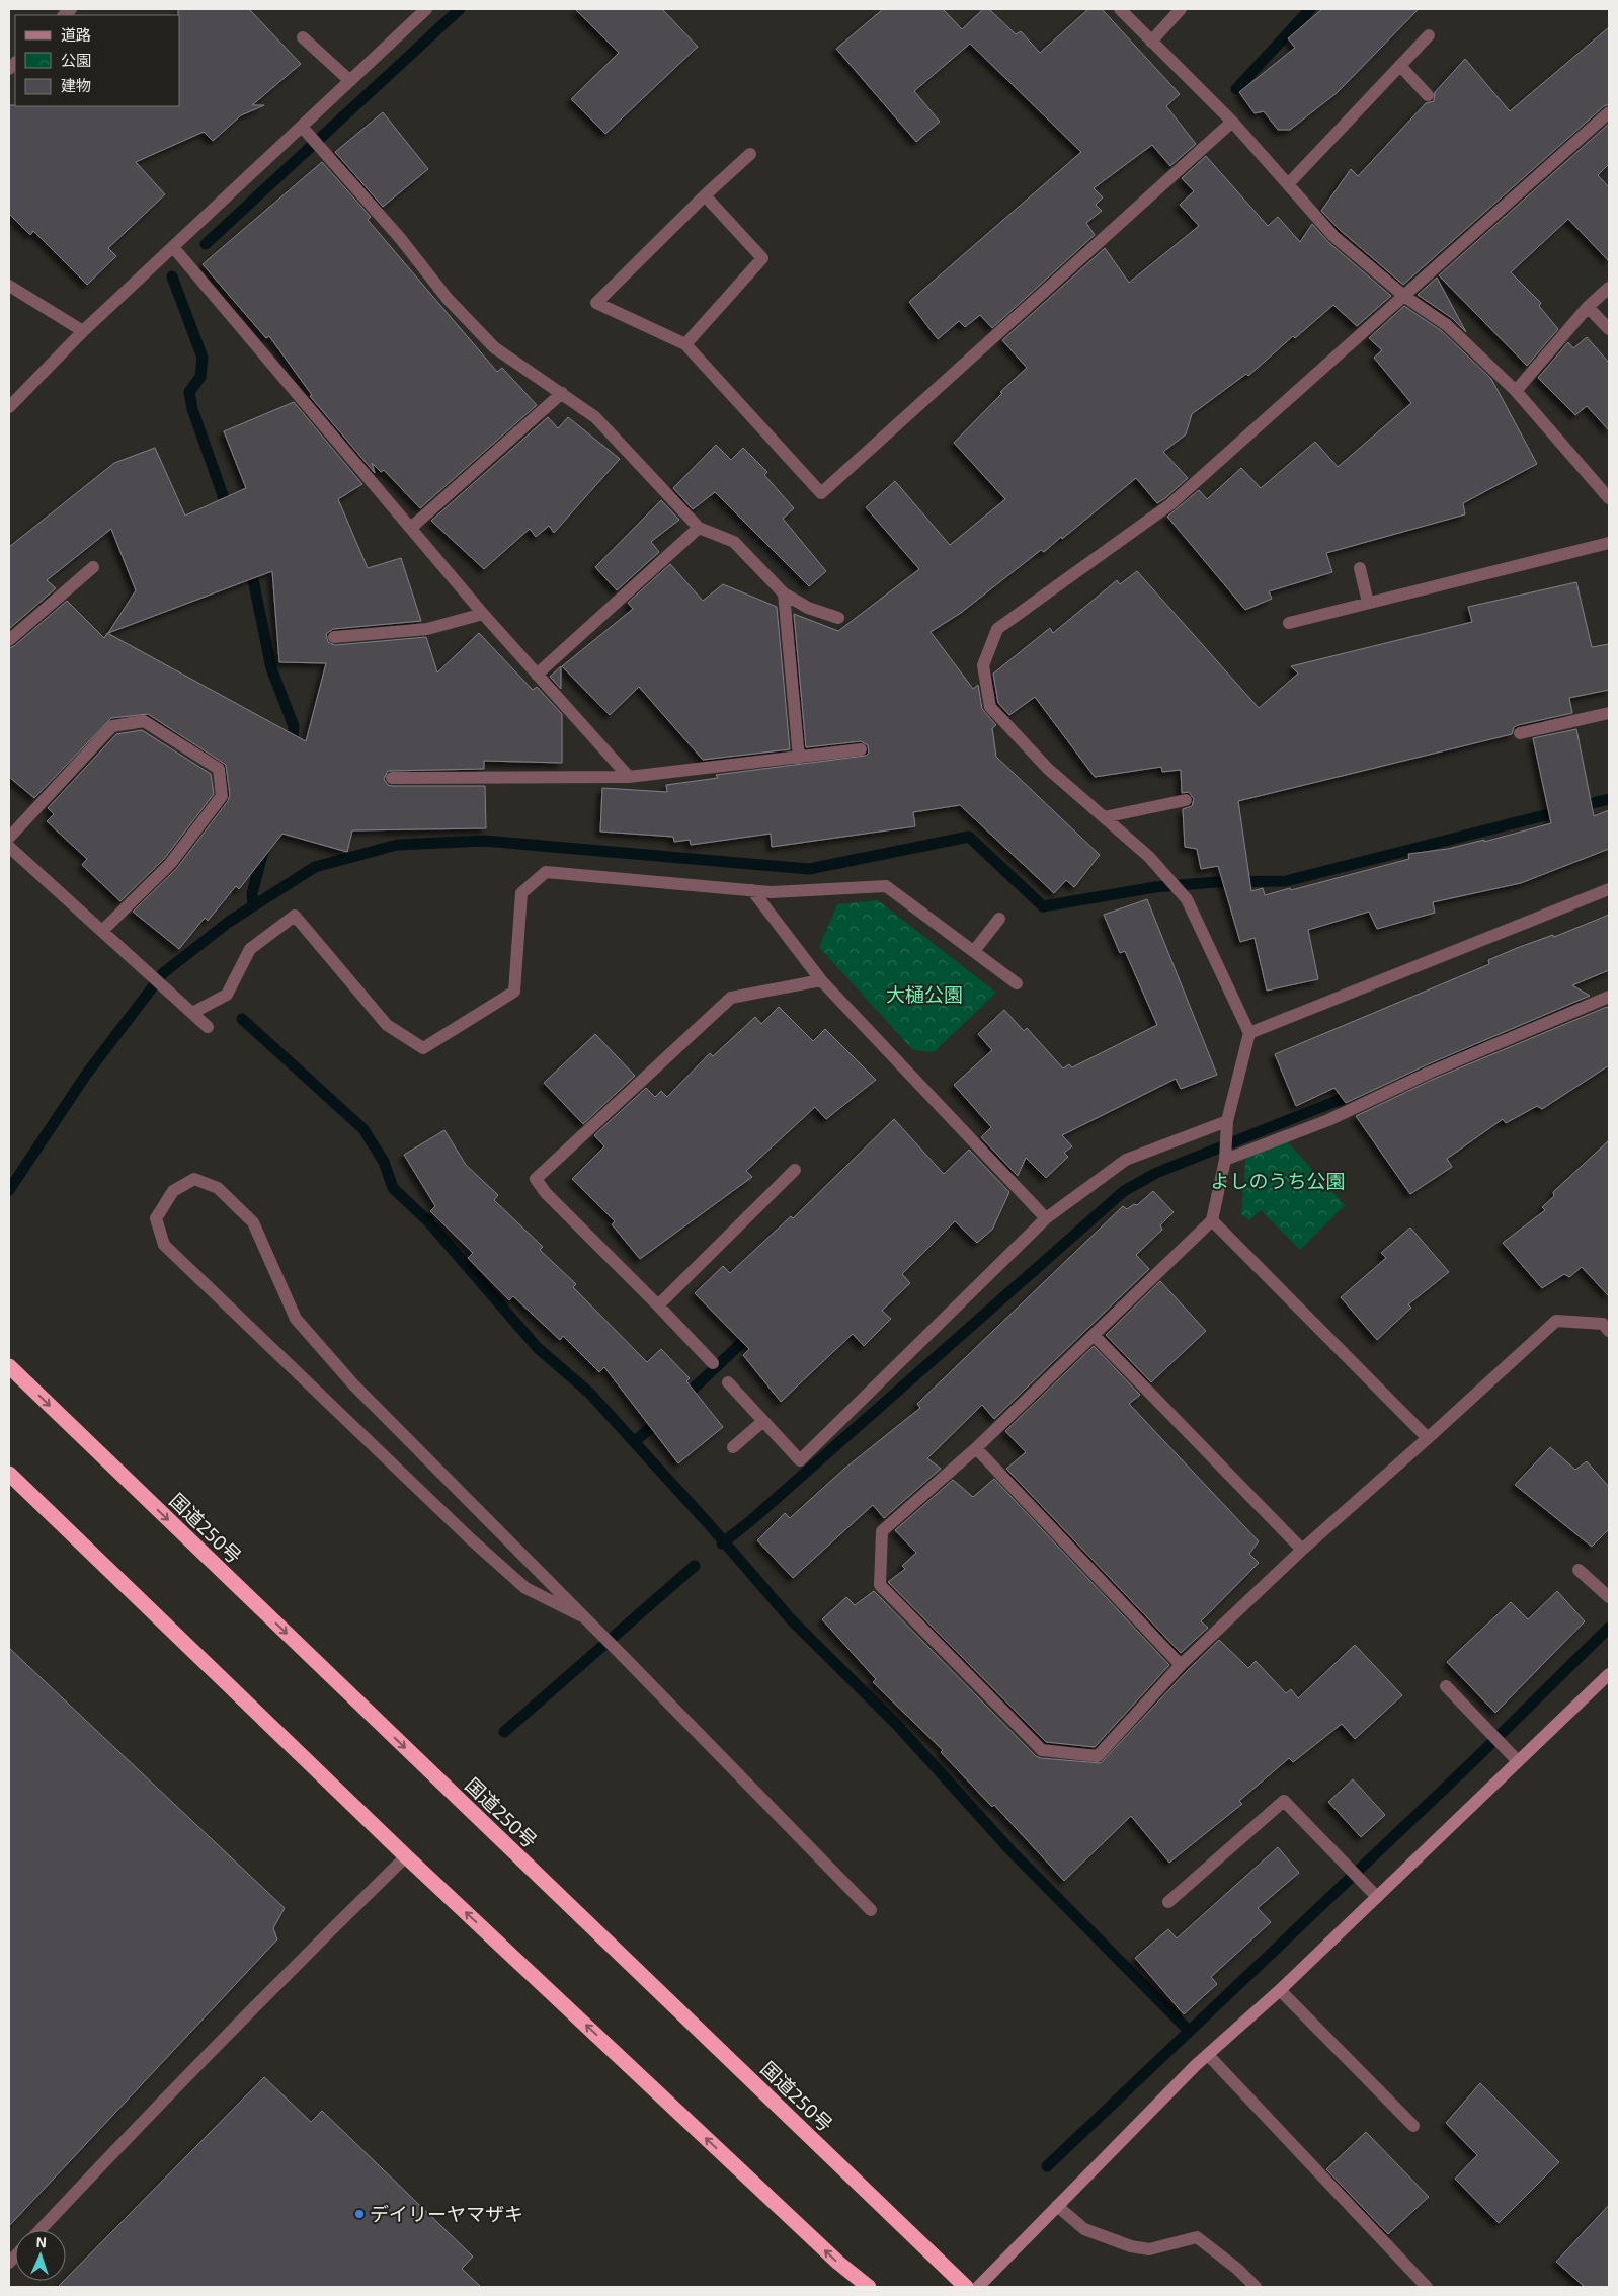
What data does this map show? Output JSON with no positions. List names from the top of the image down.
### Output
{
  "streets": {
    "highway": ["国道250号"]
  },
  "parks": ["大樋公園", "よしのうち公園"],
  "places": ["デイリーヤマザキ"],
  "legend": ["道路", "公園", "建物"],
  "north": "top"
}
